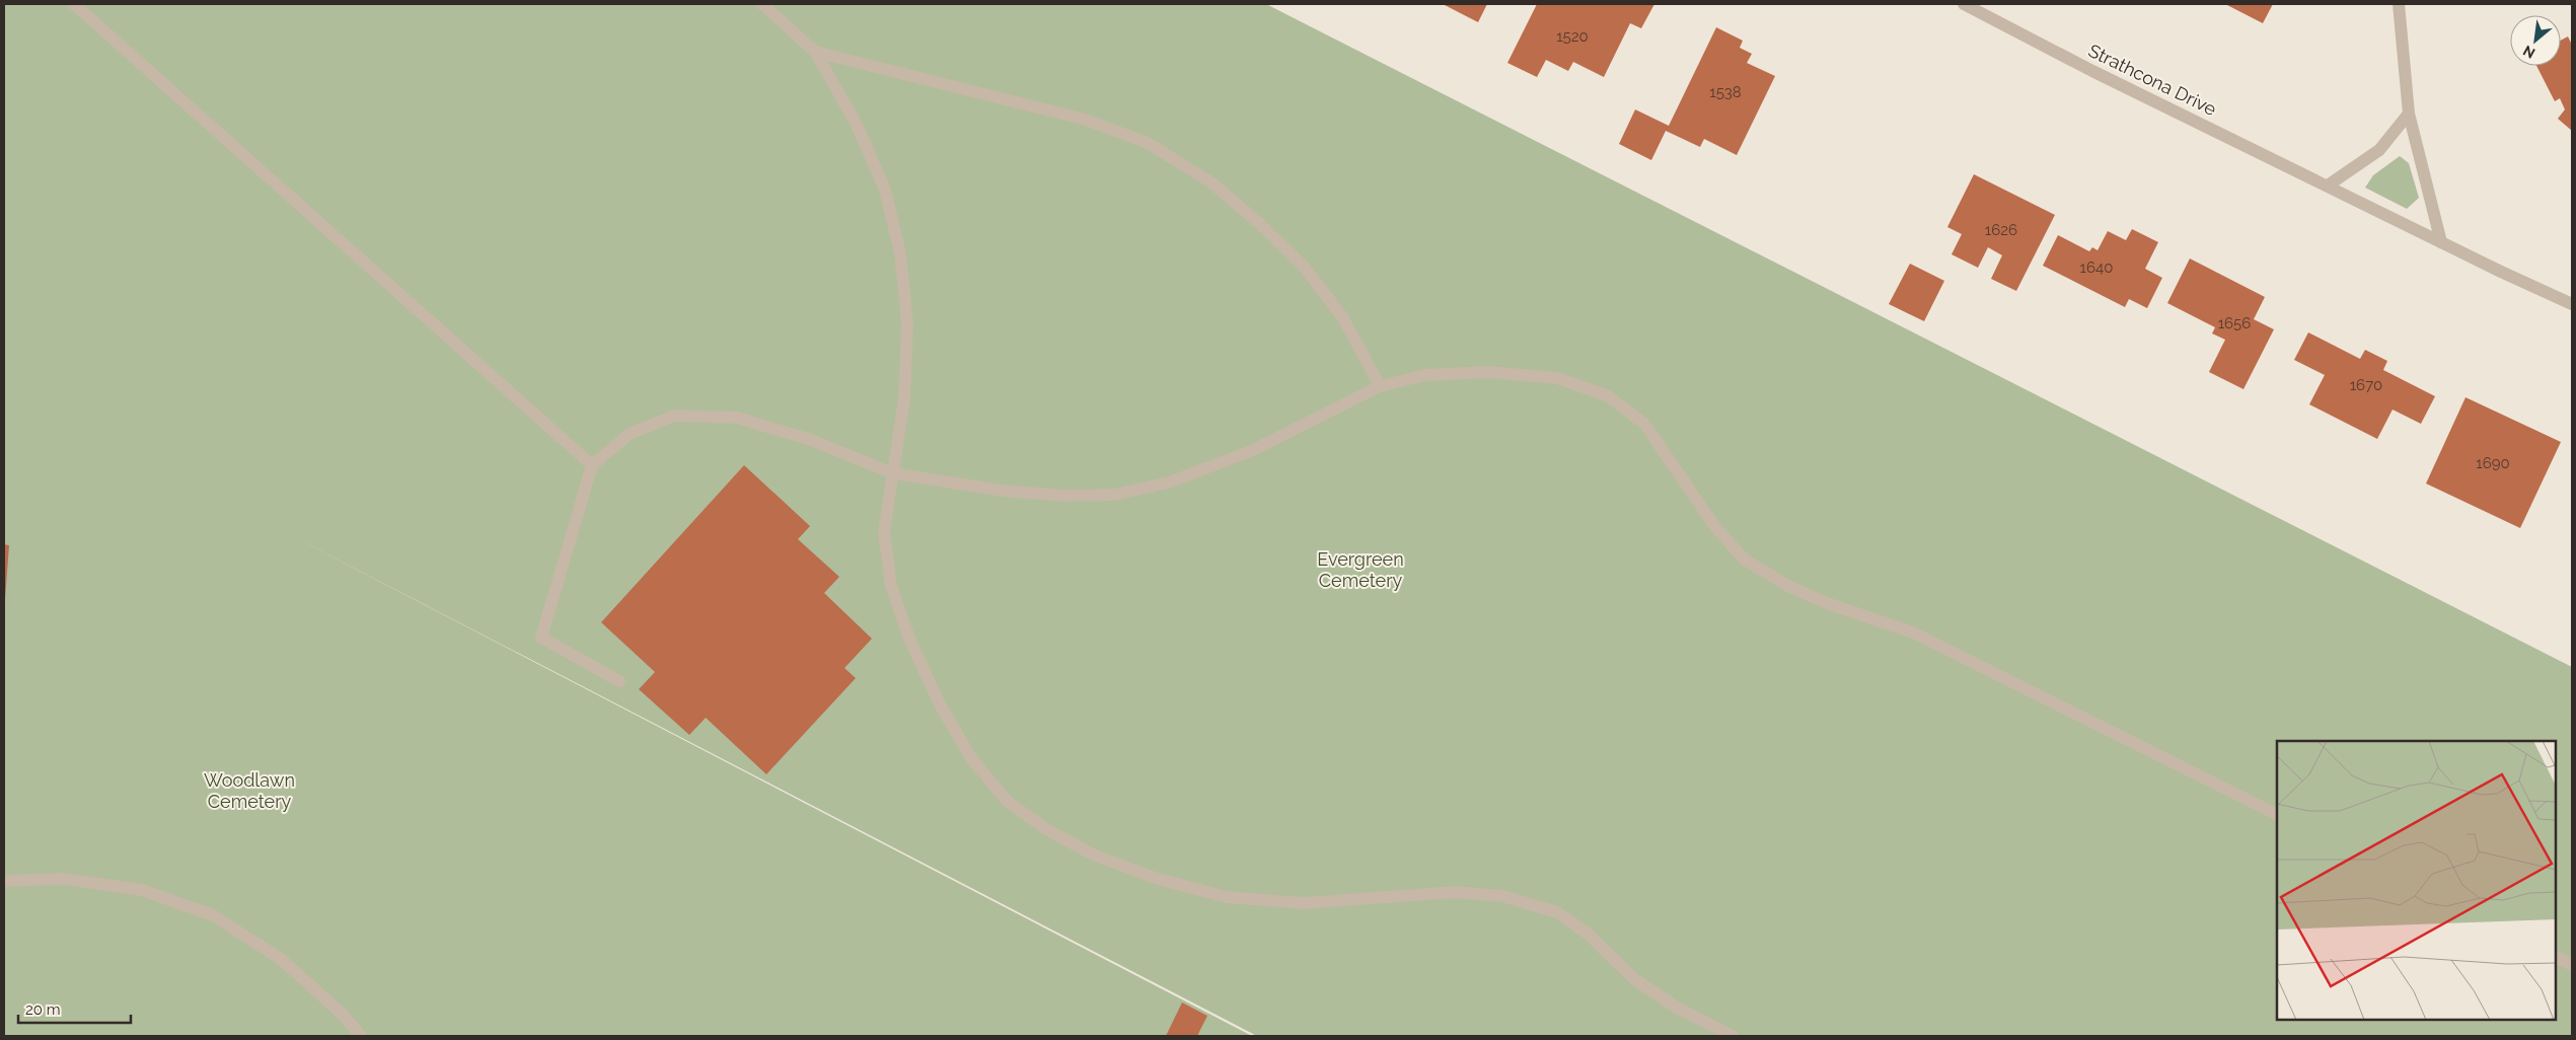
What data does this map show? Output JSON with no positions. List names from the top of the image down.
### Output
{
  "streets": {
    "street": ["Strathcona Drive"]
  },
  "parks": ["Evergreen Cemetery", "Woodlawn Cemetery"],
  "house_numbers": [
    "1520",
    "1538",
    "1626",
    "1640",
    "1656",
    "1670",
    "1690"
  ],
  "scale_bar": "20 m",
  "north": "bottom left"
}
